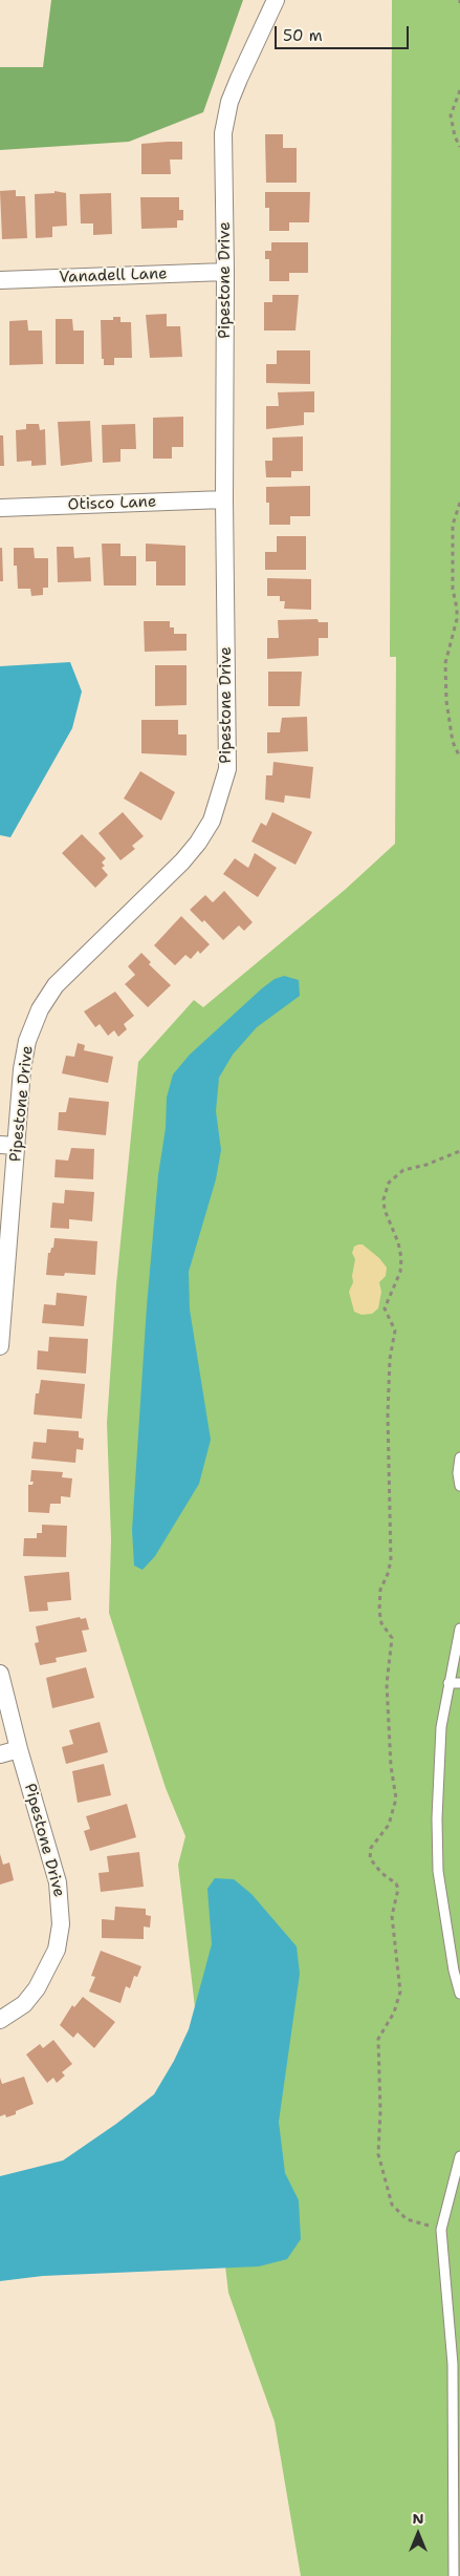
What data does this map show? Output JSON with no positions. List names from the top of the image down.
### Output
{
  "streets": {
    "street": ["Vanadell Lane", "Pipestone Drive", "Otisco Lane"]
  },
  "crossings": [
    ["Vanadell Lane", "Pipestone Drive"],
    ["Pipestone Drive", "Otisco Lane"]
  ],
  "scale_bar": "50 m",
  "north": "top"
}
